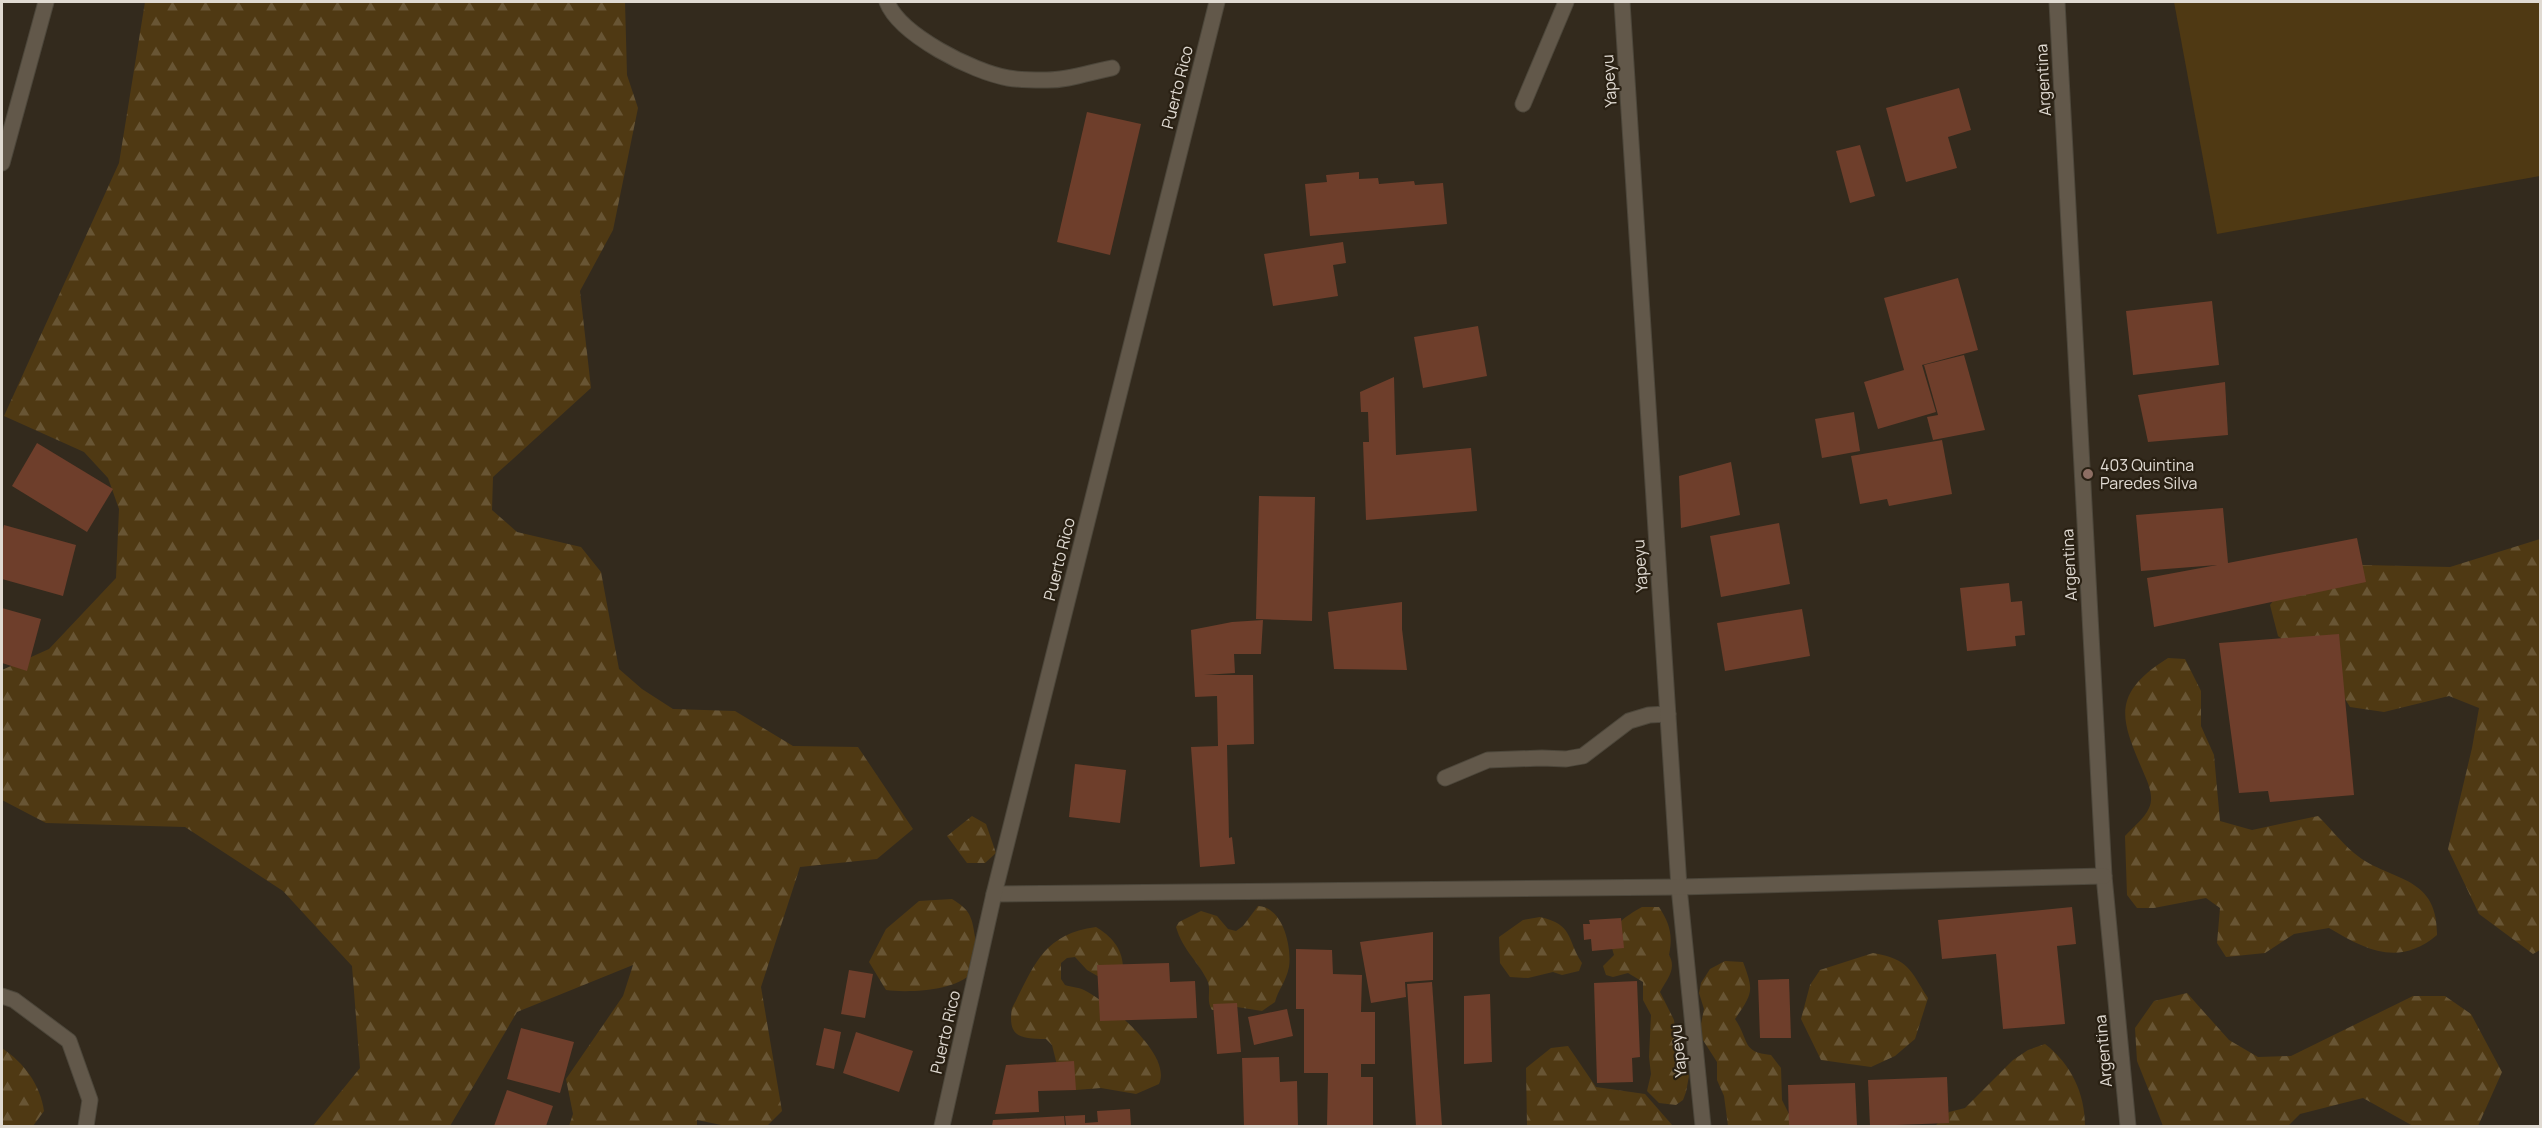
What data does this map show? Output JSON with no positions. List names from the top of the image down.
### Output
{
  "streets": {
    "street": ["Argentina", "Yapeyu", "Puerto Rico"]
  },
  "places": ["403 Quintina Paredes Silva"]
}
